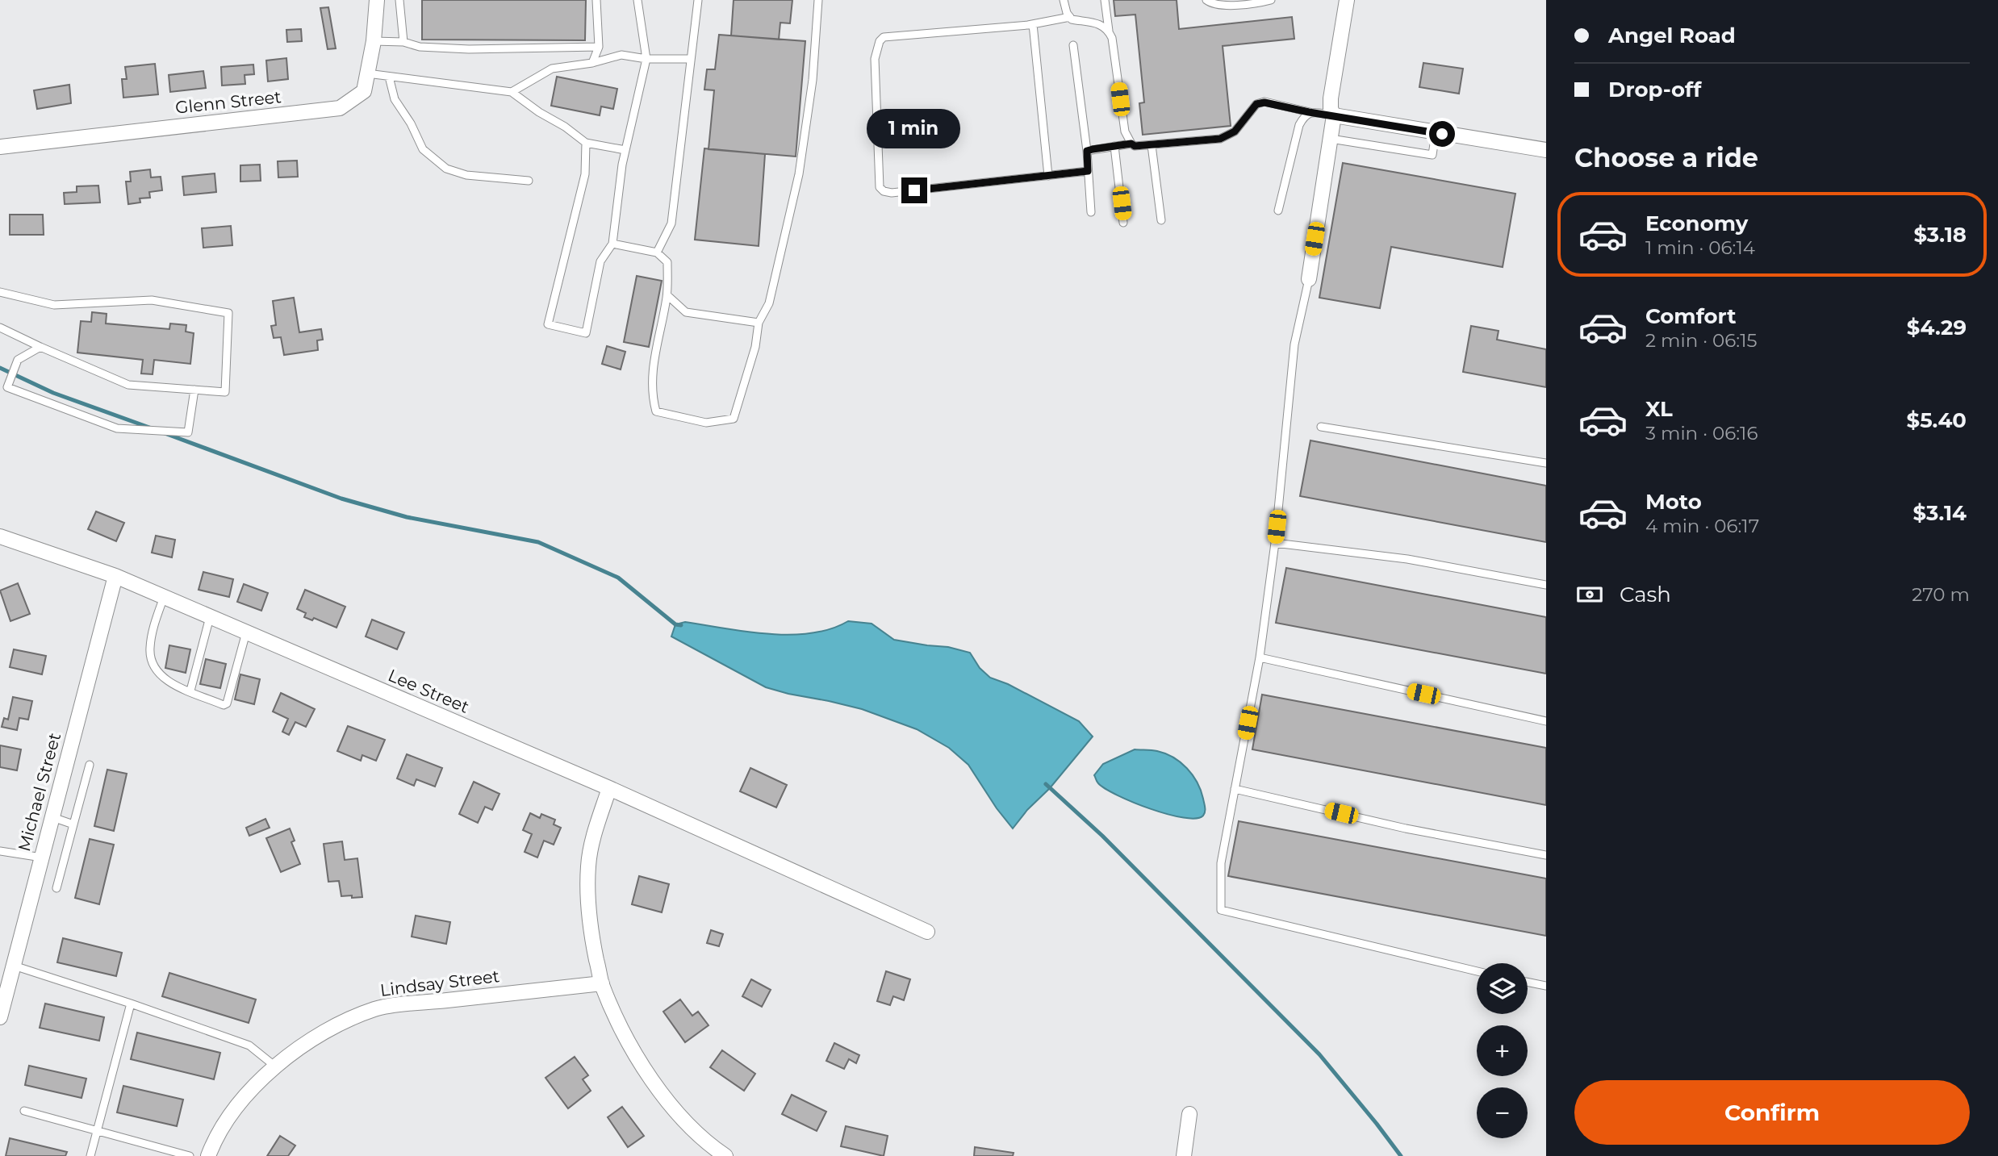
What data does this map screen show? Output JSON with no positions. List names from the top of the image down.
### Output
{
  "streets": {
    "street": [
      "Glenn Street",
      "Lee Street",
      "Michael Street",
      "Lindsay Street"
    ]
  },
  "crossings": [
    ["Lee Street", "Michael Street"]
  ],
  "page": {
    "banner": ["Angel Road", "Drop-off"],
    "bubble": "1 min",
    "heading": "Choose a ride",
    "list": [
      {
        "name": "Economy",
        "note": "1 min · 06:14",
        "value": "$3.18"
      },
      {
        "name": "Comfort",
        "note": "2 min · 06:15",
        "value": "$4.29"
      },
      {
        "name": "XL",
        "note": "3 min · 06:16",
        "value": "$5.40"
      },
      {
        "name": "Moto",
        "note": "4 min · 06:17",
        "value": "$3.14"
      }
    ],
    "pay": ["Cash", "270 m"],
    "map_buttons": ["+", "−"],
    "buttons": "Confirm"
  }
}
